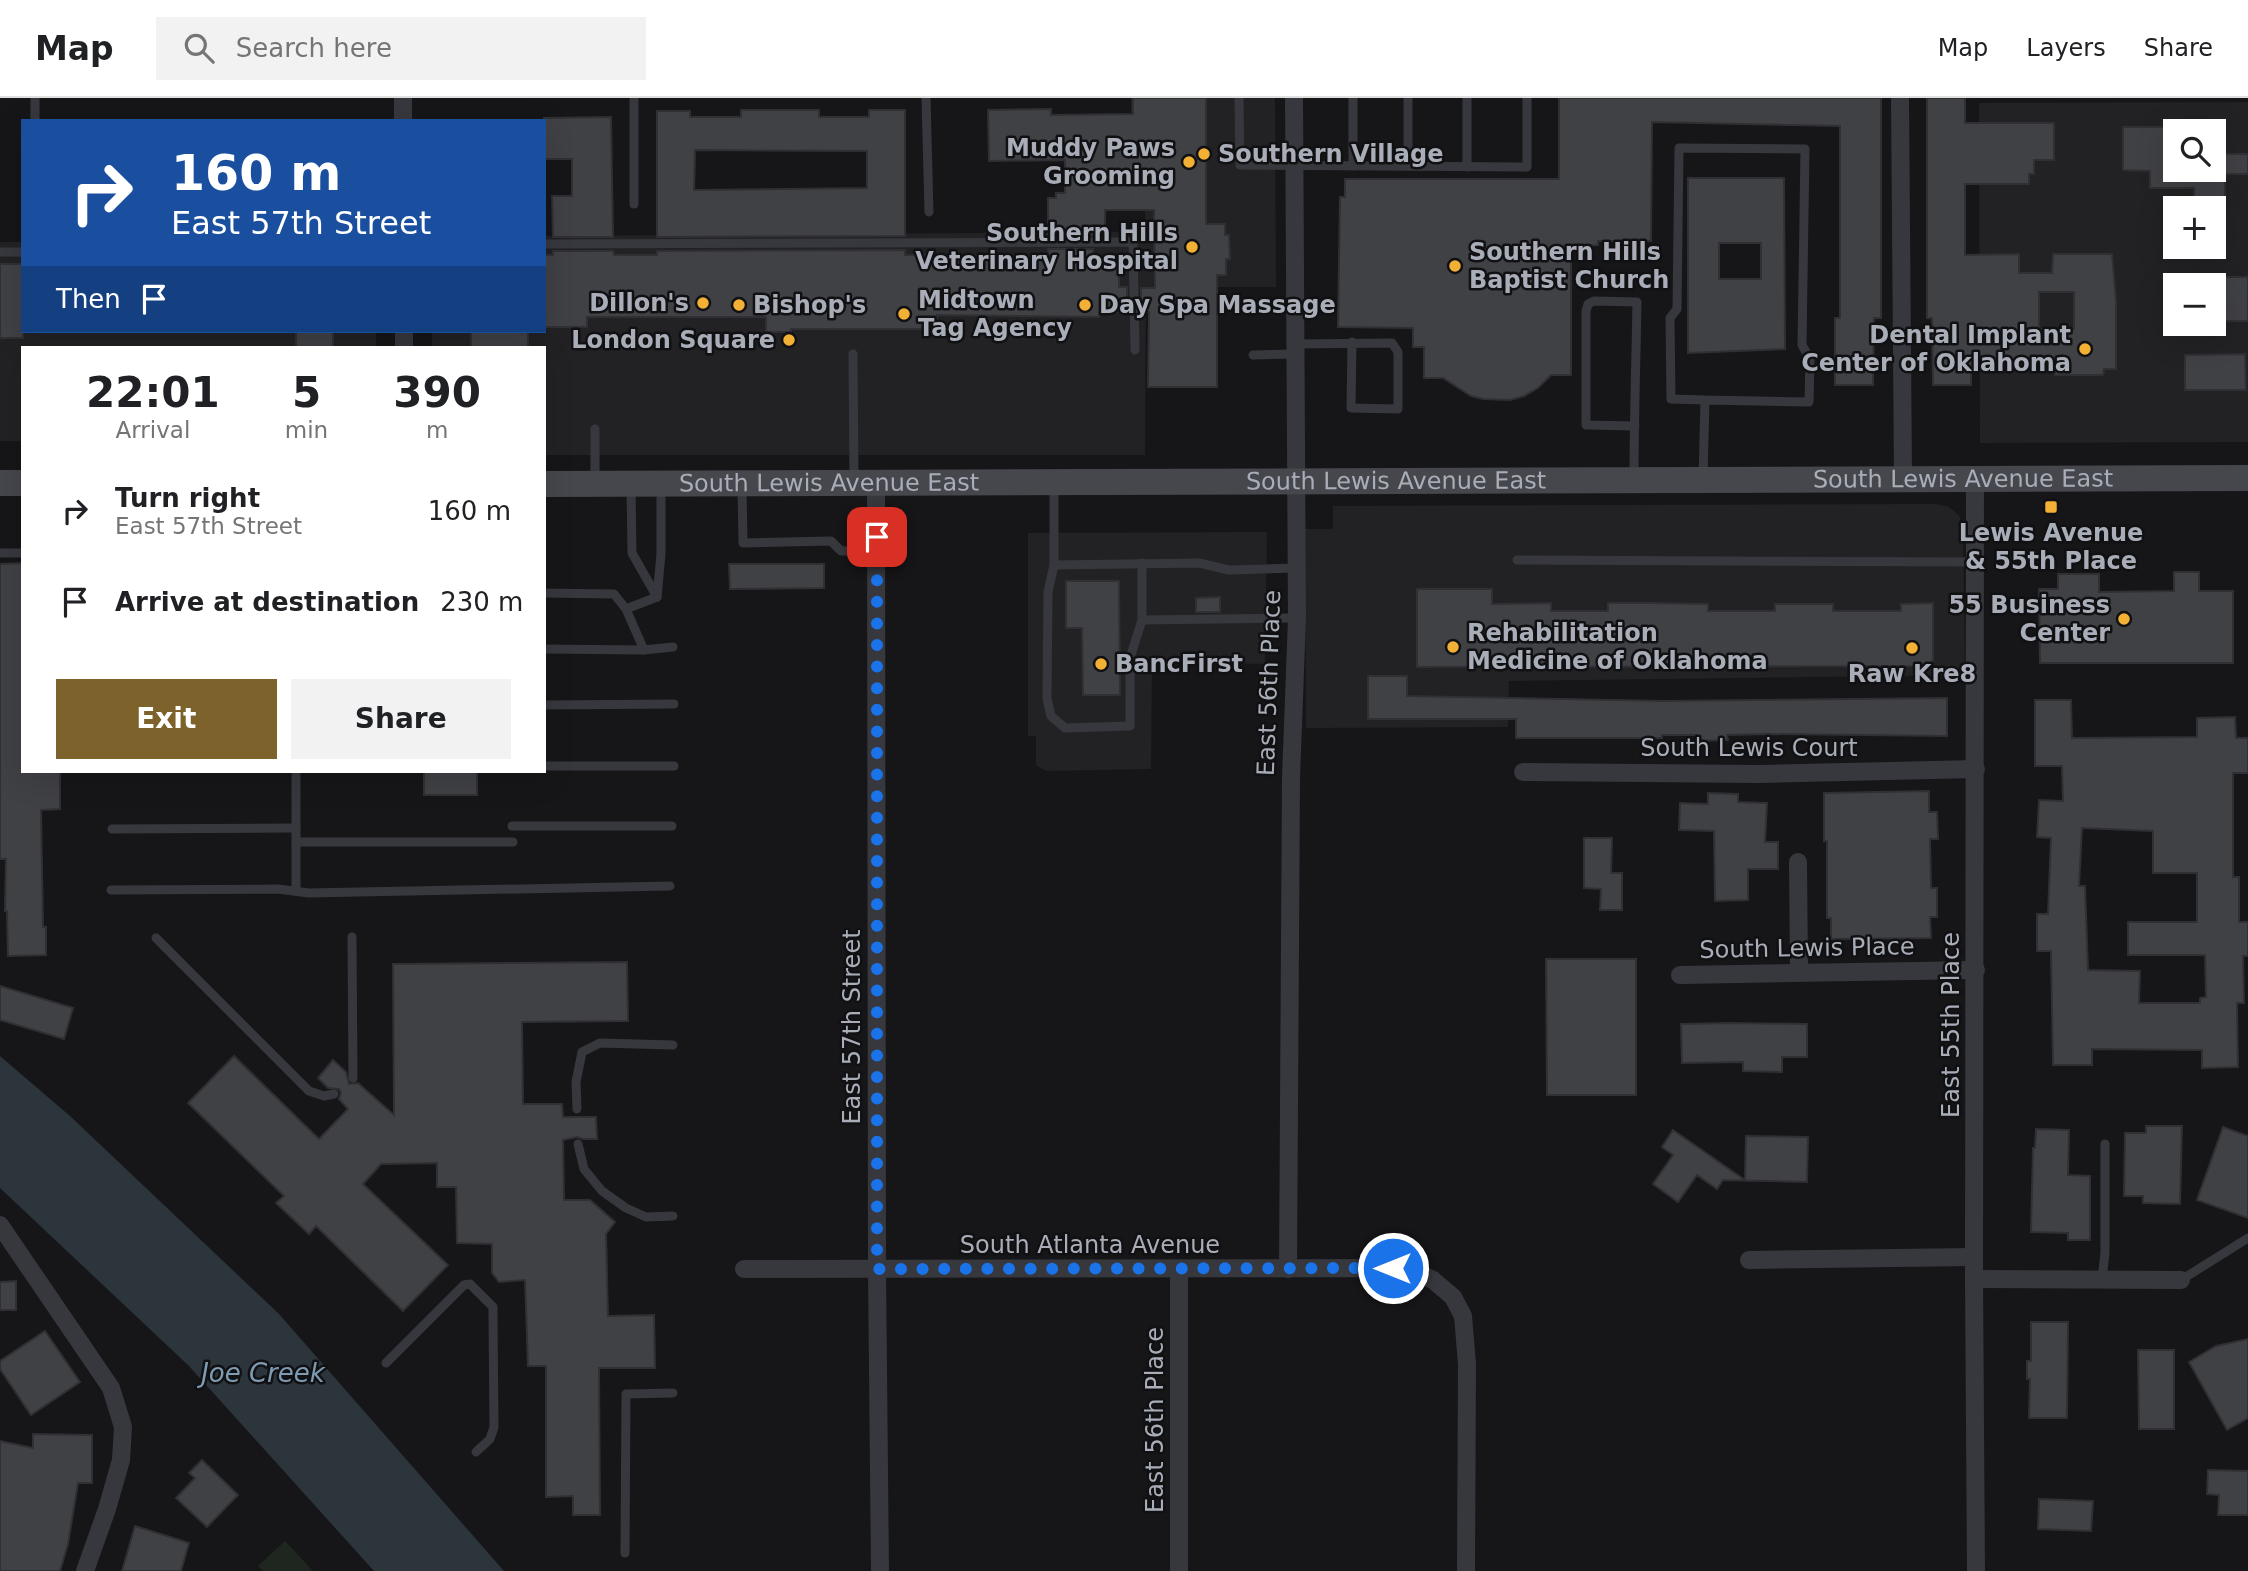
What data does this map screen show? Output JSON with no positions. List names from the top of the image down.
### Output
{
  "streets": {
    "main road": ["South Lewis Avenue East"],
    "street": [
      "East 56th Place",
      "South Lewis Court",
      "South Lewis Place",
      "East 55th Place",
      "East 57th Street",
      "South Atlanta Avenue"
    ]
  },
  "crossings": [
    ["South Lewis Avenue East", "East 56th Place"],
    ["South Lewis Avenue East", "East 55th Place"],
    ["South Lewis Avenue East", "East 57th Street"],
    ["East 56th Place", "South Atlanta Avenue"],
    ["South Lewis Court", "East 55th Place"],
    ["South Lewis Place", "East 55th Place"],
    ["East 57th Street", "South Atlanta Avenue"]
  ],
  "water": ["Joe Creek"],
  "places": {
    "other": [
      "Southern Village",
      "Muddy Paws Grooming",
      "Southern Hills Veterinary Hospital",
      "Southern Hills Baptist Church",
      "Dillon's",
      "Bishop's",
      "Day Spa Massage",
      "Midtown Tag Agency",
      "London Square",
      "Dental Implant Center of Oklahoma",
      "55 Business Center",
      "Rehabilitation Medicine of Oklahoma",
      "Raw Kre8",
      "BancFirst"
    ],
    "transit": ["Lewis Avenue & 55th Place"]
  },
  "page": {
    "header": "Map",
    "search": "Search here",
    "nav": ["Map", "Layers", "Share"],
    "map_buttons": ["+", "−"],
    "turn": ["160 m", "East 57th Street"],
    "then": "Then",
    "eta": [
      "22:01",
      "Arrival",
      "5",
      "min",
      "390",
      "m"
    ],
    "list": [
      {
        "name": "Turn right",
        "note": "East 57th Street",
        "value": "160 m"
      },
      {
        "name": "Arrive at destination",
        "value": "230 m"
      }
    ],
    "buttons": ["Exit", "Share"]
  }
}
